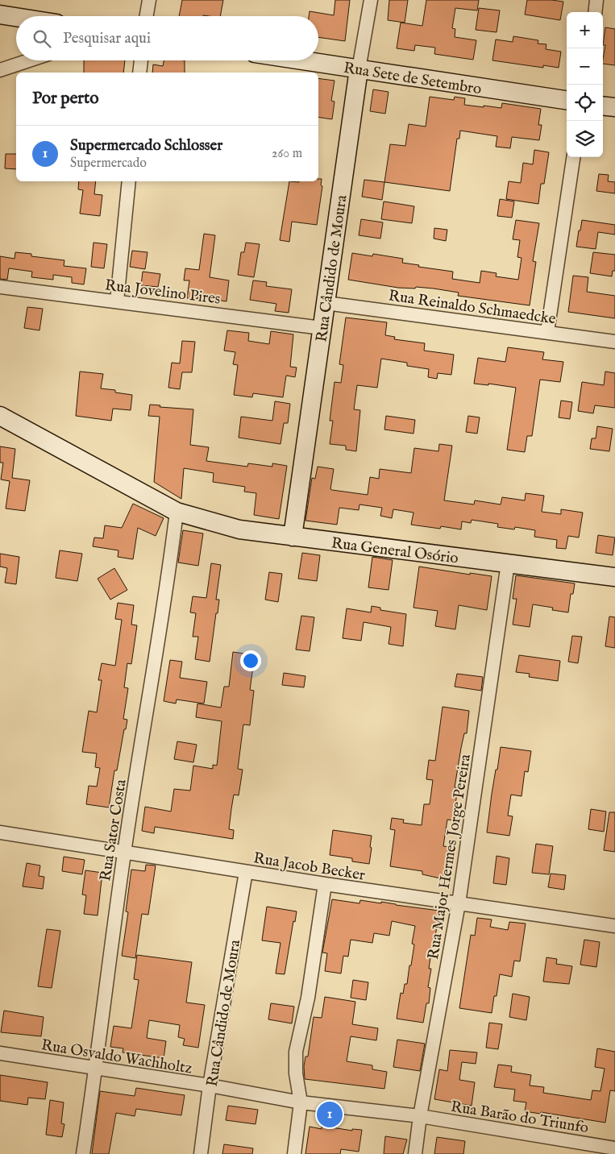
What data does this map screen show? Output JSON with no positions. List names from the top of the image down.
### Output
{
  "streets": {
    "street": [
      "Rua Sete de Setembro",
      "Rua Cândido de Moura",
      "Rua Jovelino Pires",
      "Rua Reinaldo Schmaedcke",
      "Rua General Osório",
      "Rua Sator Costa",
      "Rua Major Hermes Jorge Pereira",
      "Rua Jacob Becker",
      "Rua Osvaldo Wachholtz",
      "Rua Barão do Triunfo"
    ]
  },
  "crossings": [
    ["Rua Sete de Setembro", "Rua Cândido de Moura"],
    ["Rua Cândido de Moura", "Rua Jovelino Pires"],
    ["Rua Cândido de Moura", "Rua Reinaldo Schmaedcke"],
    ["Rua Cândido de Moura", "Rua General Osório"],
    ["Rua Cândido de Moura", "Rua Jacob Becker"],
    ["Rua Cândido de Moura", "Rua Osvaldo Wachholtz"],
    ["Rua General Osório", "Rua Sator Costa"],
    ["Rua General Osório", "Rua Major Hermes Jorge Pereira"],
    ["Rua Sator Costa", "Rua Jacob Becker"],
    ["Rua Sator Costa", "Rua Osvaldo Wachholtz"],
    ["Rua Major Hermes Jorge Pereira", "Rua Jacob Becker"],
    ["Rua Major Hermes Jorge Pereira", "Rua Osvaldo Wachholtz"],
    ["Rua Major Hermes Jorge Pereira", "Rua Barão do Triunfo"],
    ["Rua Osvaldo Wachholtz", "Rua Barão do Triunfo"]
  ],
  "page": {
    "map_buttons": ["+", "−"],
    "search": "Pesquisar aqui",
    "heading": "Por perto",
    "list": [
      {
        "mark": "1",
        "name": "Supermercado Schlosser",
        "note": "Supermercado",
        "value": "260 m"
      }
    ],
    "pins": "1"
  }
}
